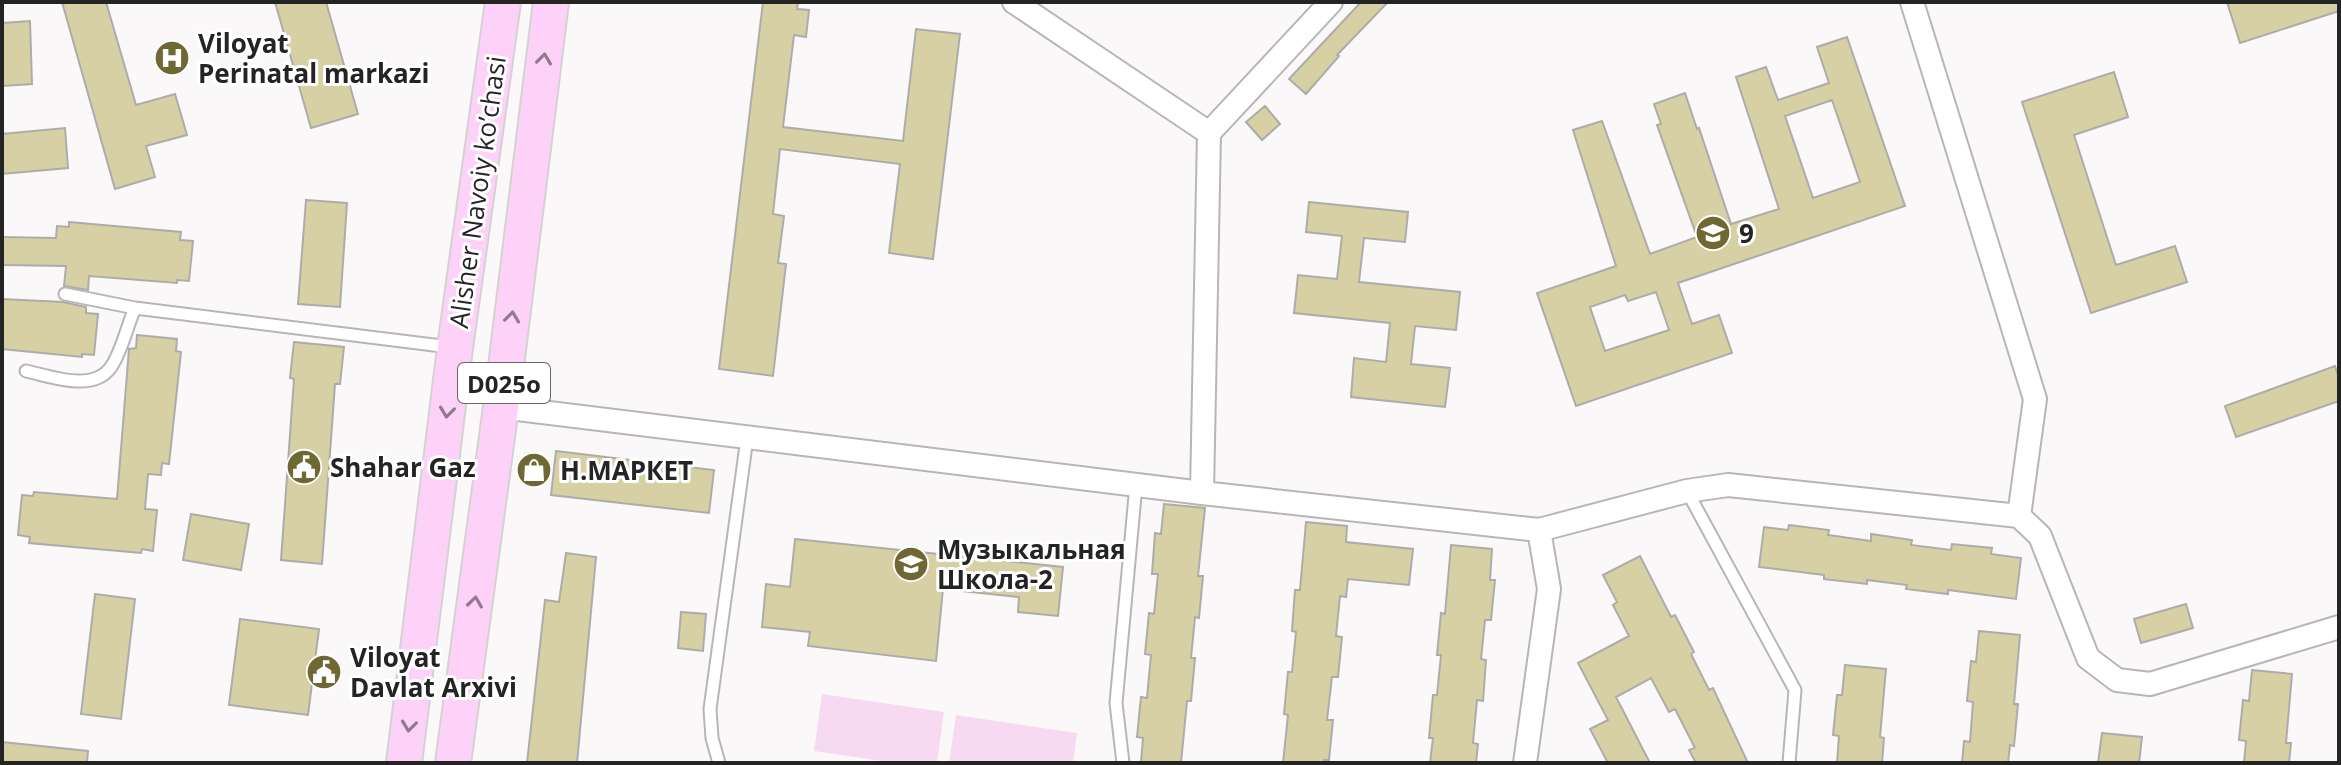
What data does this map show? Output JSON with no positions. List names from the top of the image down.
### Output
{
  "streets": {
    "main road": ["Alisher Navoiy ko’chasi", "D025o"]
  },
  "places": {
    "hospital": ["Viloyat Perinatal markazi"],
    "school or university": ["9", "Музыкальная Школа-2"],
    "public building": ["Shahar Gaz", "Viloyat Davlat Arxivi"],
    "shop": ["Н.МАРКЕТ"]
  }
}
